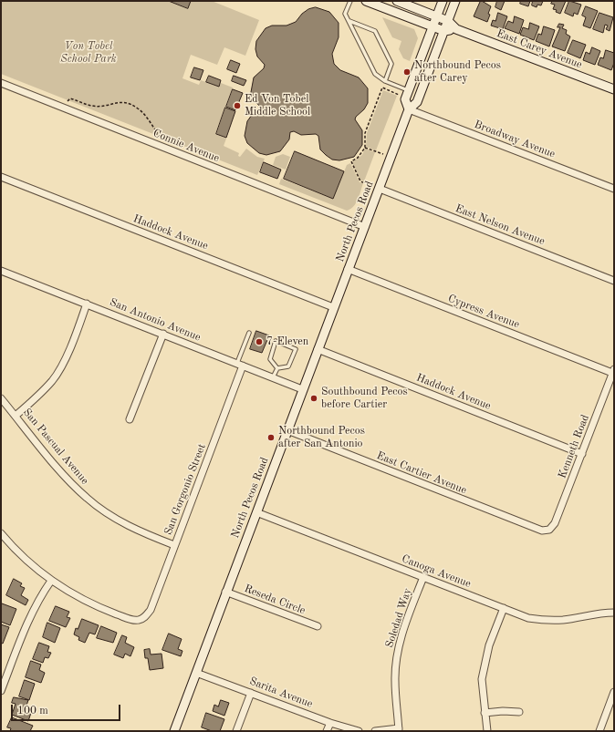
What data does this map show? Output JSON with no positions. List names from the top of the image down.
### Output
{
  "streets": {
    "main road": ["East Carey Avenue", "North Pecos Road"],
    "street": [
      "Broadway Avenue",
      "Connie Avenue",
      "East Nelson Avenue",
      "Haddock Avenue",
      "Cypress Avenue",
      "San Antonio Avenue",
      "San Pascual Avenue",
      "Kenneth Road",
      "East Cartier Avenue",
      "San Gorgonio Street",
      "Canoga Avenue",
      "Reseda Circle",
      "Soledad Way",
      "Sarita Avenue"
    ]
  },
  "crossings": [
    ["East Carey Avenue", "North Pecos Road"],
    ["Broadway Avenue", "North Pecos Road"],
    ["Connie Avenue", "North Pecos Road"],
    ["North Pecos Road", "East Nelson Avenue"],
    ["North Pecos Road", "Haddock Avenue"],
    ["North Pecos Road", "Cypress Avenue"],
    ["North Pecos Road", "San Antonio Avenue"],
    ["North Pecos Road", "East Cartier Avenue"],
    ["North Pecos Road", "Canoga Avenue"],
    ["North Pecos Road", "Reseda Circle"],
    ["North Pecos Road", "Sarita Avenue"],
    ["Haddock Avenue", "Kenneth Road"],
    ["Cypress Avenue", "Kenneth Road"],
    ["San Antonio Avenue", "San Gorgonio Street"],
    ["San Pascual Avenue", "San Gorgonio Street"],
    ["Kenneth Road", "East Cartier Avenue"],
    ["Canoga Avenue", "Soledad Way"]
  ],
  "parks": ["Von Tobel School Park"],
  "places": [
    "Northbound Pecos after Carey",
    "Ed Von Tobel Middle School",
    "7-Eleven",
    "Southbound Pecos before Cartier",
    "Northbound Pecos after San Antonio"
  ],
  "scale_bar": "100 m"
}
